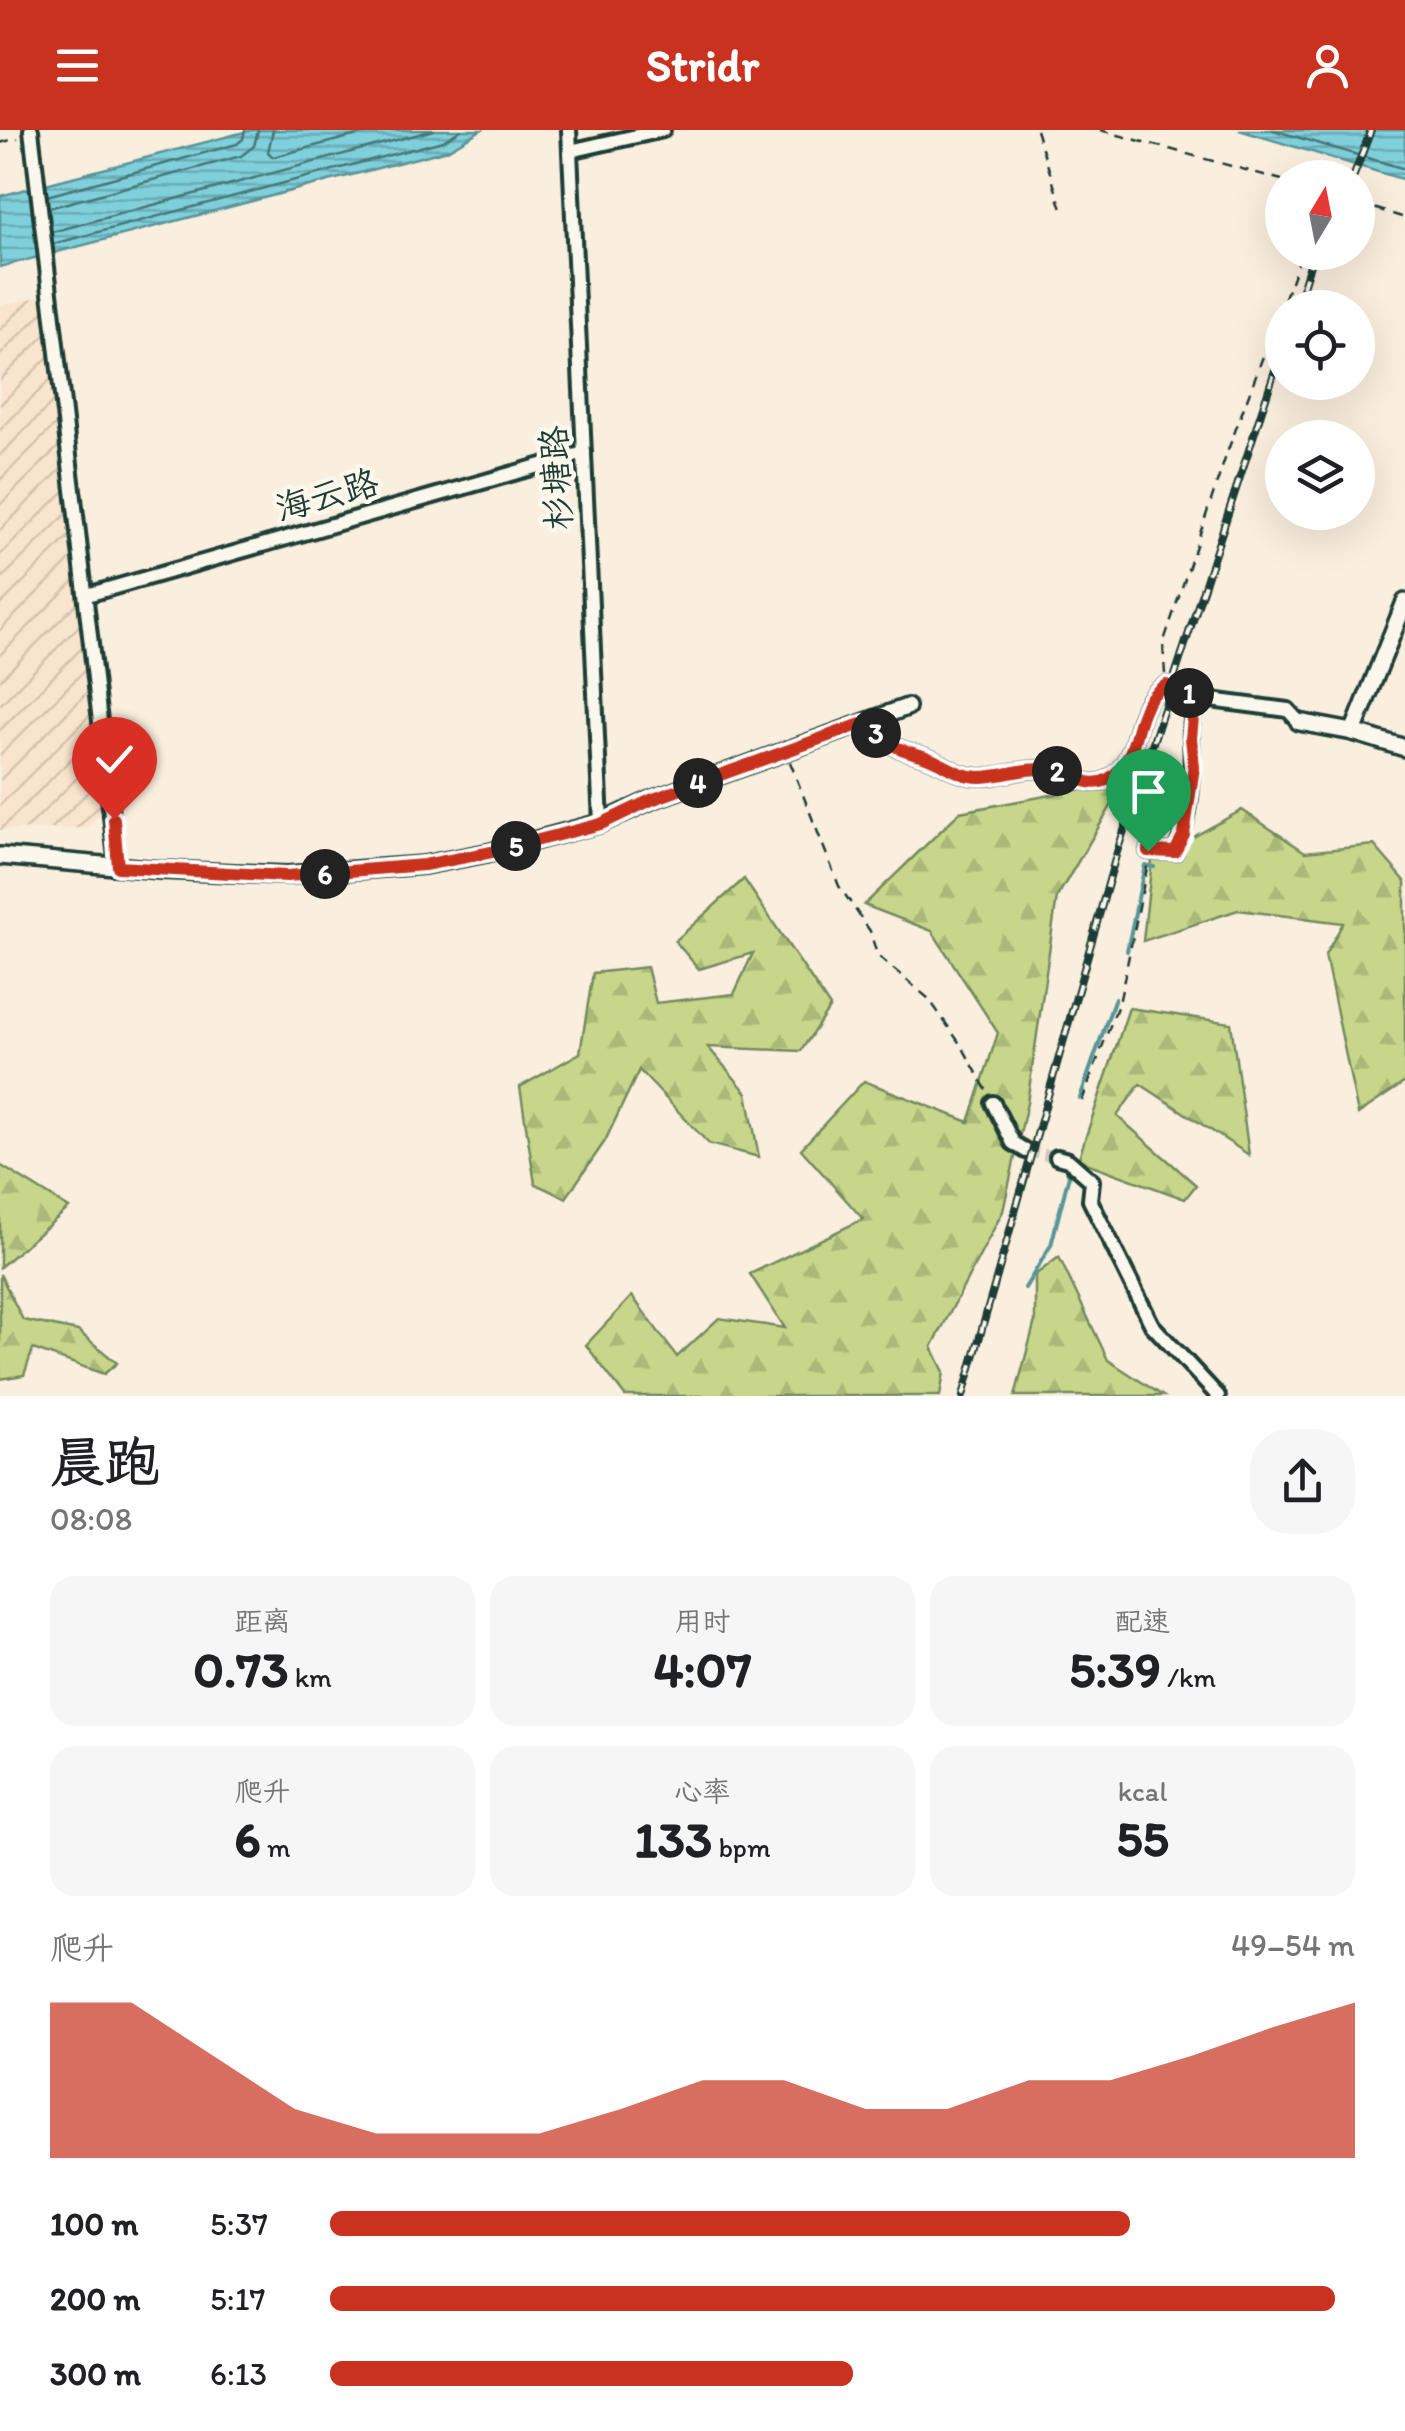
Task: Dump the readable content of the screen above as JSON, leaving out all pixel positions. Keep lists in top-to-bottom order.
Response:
{
  "streets": {
    "street": ["杉塘路", "海云路"]
  },
  "crossings": [
    ["杉塘路", "海云路"]
  ],
  "north": "top",
  "page": {
    "header": "Stridr",
    "pins": [
      "1",
      "3",
      "2",
      "4",
      "5",
      "6"
    ],
    "heading": ["晨跑", "08:08"],
    "stats": [
      ["距离", "0.73 km"],
      ["用时", "4:07"],
      ["配速", "5:39 /km"],
      ["爬升", "6 m"],
      ["心率", "133 bpm"],
      ["kcal", "55"]
    ],
    "chart": ["爬升", "49–54 m"],
    "list": [
      {
        "name": "100 m",
        "note": "5:37"
      },
      {
        "name": "200 m",
        "note": "5:17"
      },
      {
        "name": "300 m",
        "note": "6:13"
      }
    ]
  }
}
